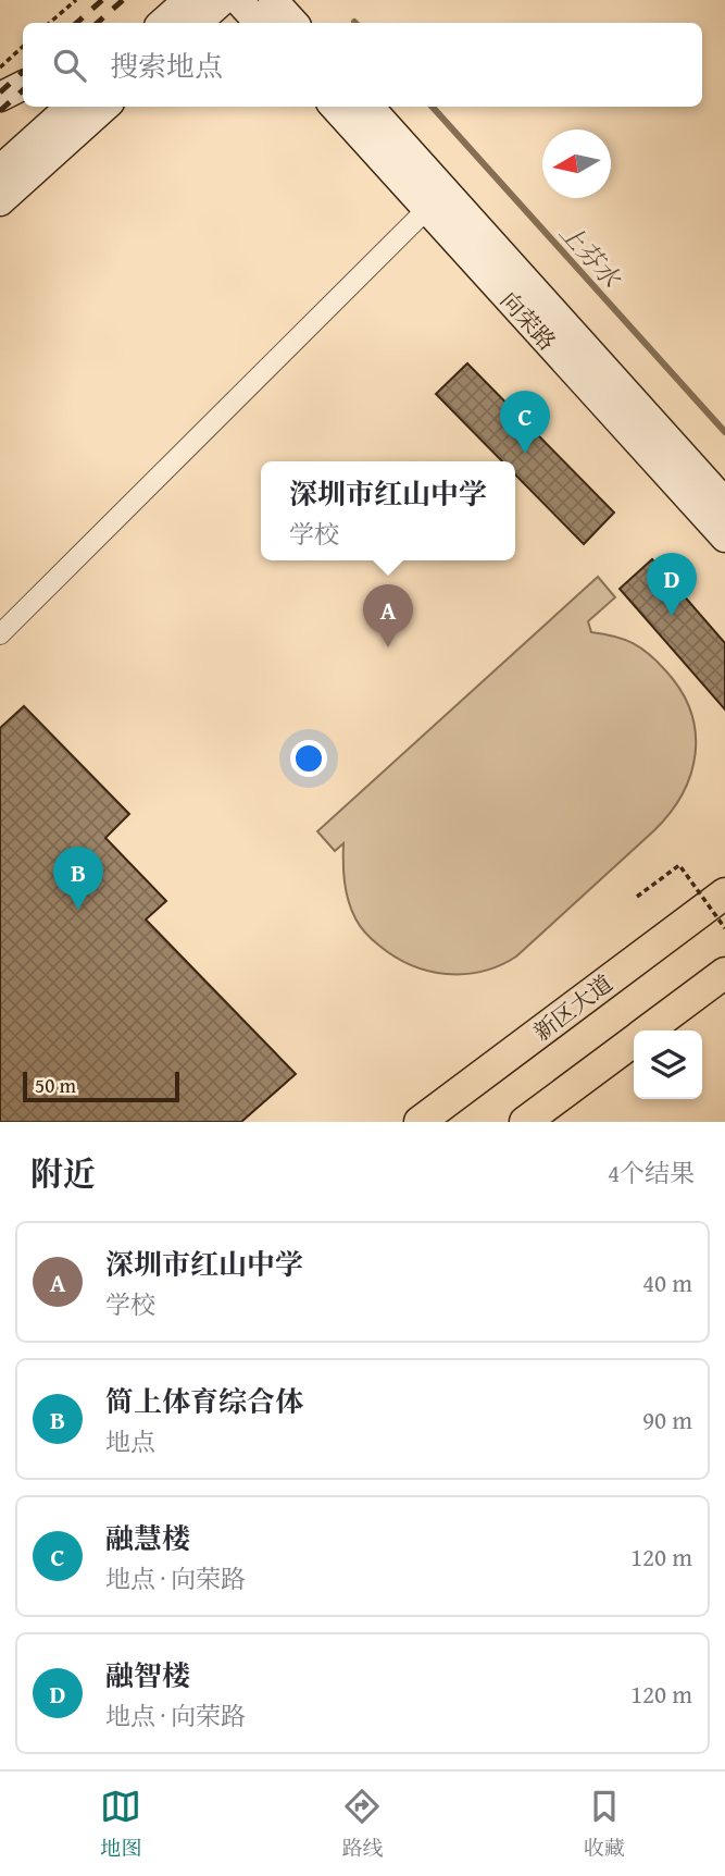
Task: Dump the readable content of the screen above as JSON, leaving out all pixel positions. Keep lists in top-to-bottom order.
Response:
{
  "streets": {
    "main road": ["向荣路", "新区大道"]
  },
  "water": ["上芬水"],
  "scale_bar": "50 m",
  "north": "left",
  "page": {
    "search": "搜索地点",
    "pins": [
      "C",
      "D",
      "A",
      "B"
    ],
    "popup": ["深圳市红山中学", "学校"],
    "scale": "50 m",
    "heading": ["附近", "4个结果"],
    "list": [
      {
        "mark": "A",
        "name": "深圳市红山中学",
        "note": "学校",
        "value": "40 m"
      },
      {
        "mark": "B",
        "name": "简上体育综合体",
        "note": "地点",
        "value": "90 m"
      },
      {
        "mark": "C",
        "name": "融慧楼",
        "note": "地点 · 向荣路",
        "value": "120 m"
      },
      {
        "mark": "D",
        "name": "融智楼",
        "note": "地点 · 向荣路",
        "value": "120 m"
      }
    ],
    "nav": ["地图", "路线", "收藏"]
  }
}
